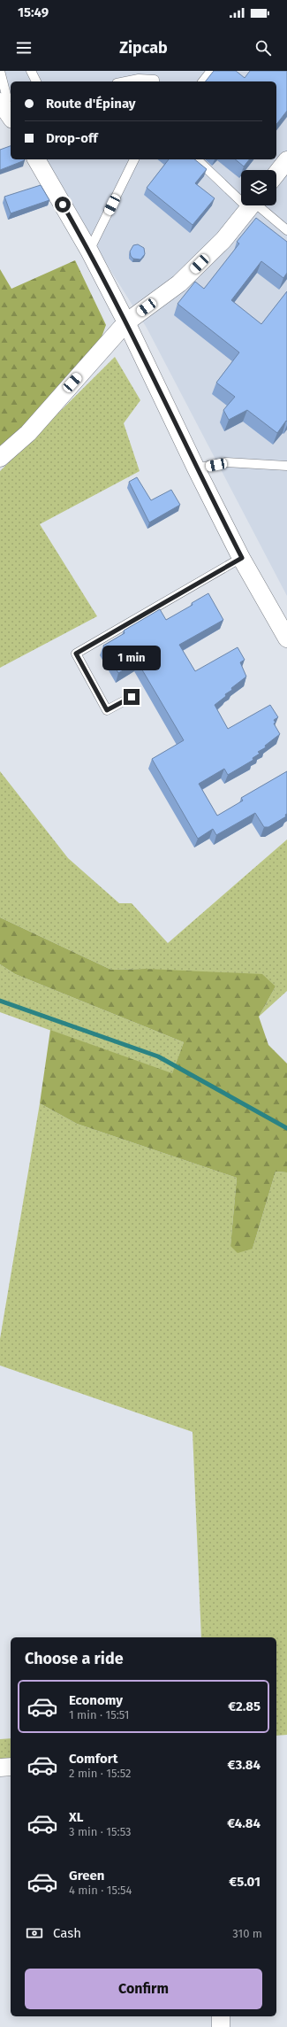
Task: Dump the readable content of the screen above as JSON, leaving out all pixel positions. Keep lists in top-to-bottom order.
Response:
{
  "page": {
    "status": "15:49",
    "header": "Zipcab",
    "banner": ["Route d'Épinay", "Drop-off"],
    "bubble": "1 min",
    "heading": "Choose a ride",
    "list": [
      {
        "name": "Economy",
        "note": "1 min · 15:51",
        "value": "€2.85"
      },
      {
        "name": "Comfort",
        "note": "2 min · 15:52",
        "value": "€3.84"
      },
      {
        "name": "XL",
        "note": "3 min · 15:53",
        "value": "€4.84"
      },
      {
        "name": "Green",
        "note": "4 min · 15:54",
        "value": "€5.01"
      }
    ],
    "pay": ["Cash", "310 m"],
    "buttons": "Confirm"
  }
}
